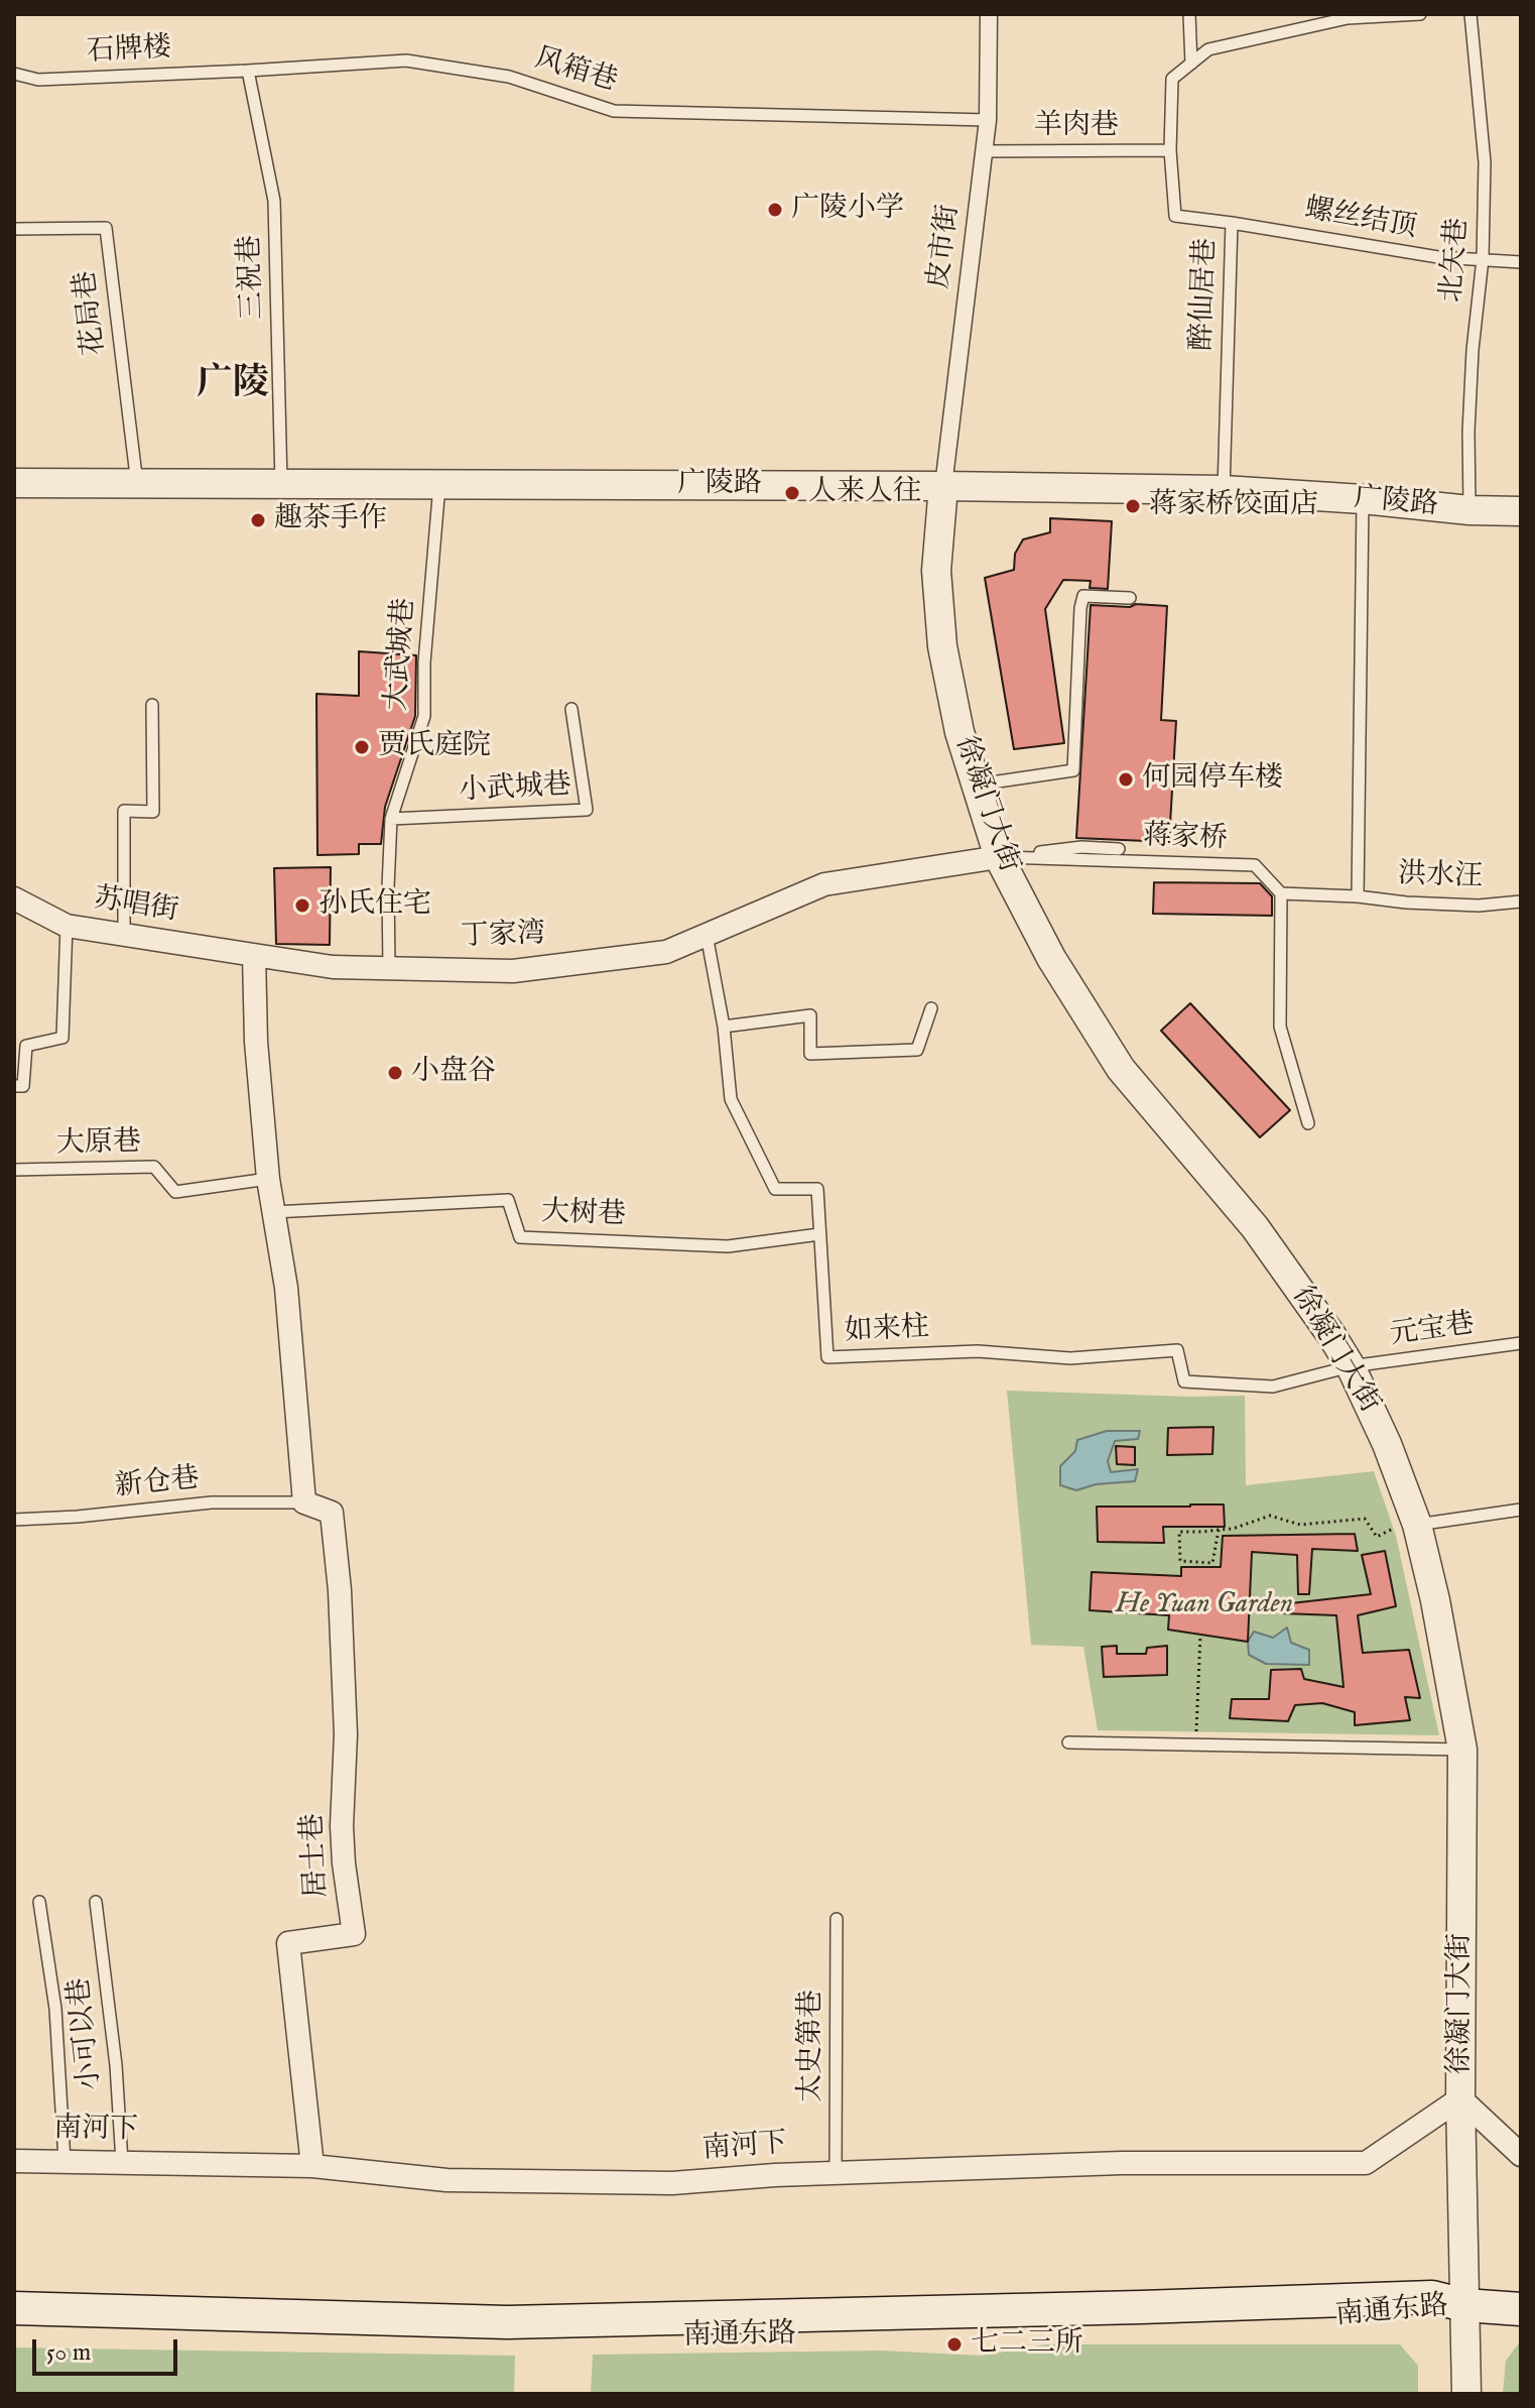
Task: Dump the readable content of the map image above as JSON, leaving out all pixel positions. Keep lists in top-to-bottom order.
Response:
{
  "streets": {
    "main road": ["南通东路"],
    "street": [
      "皮市街",
      "广陵路",
      "徐凝门大街",
      "苏唱街",
      "丁家湾",
      "居士巷",
      "南河下"
    ],
    "lane": [
      "石牌楼",
      "风箱巷",
      "羊肉巷",
      "螺丝结顶",
      "北矢巷",
      "三祝巷",
      "醉仙居巷",
      "花局巷",
      "大武城巷",
      "小武城巷",
      "蒋家桥",
      "洪水汪",
      "大原巷",
      "大树巷",
      "如来柱",
      "元宝巷",
      "新仓巷",
      "小可以巷",
      "太史第巷"
    ]
  },
  "crossings": [
    ["石牌楼", "风箱巷"],
    ["石牌楼", "三祝巷"],
    ["风箱巷", "皮市街"],
    ["风箱巷", "三祝巷"],
    ["羊肉巷", "皮市街"],
    ["羊肉巷", "醉仙居巷"],
    ["螺丝结顶", "北矢巷"],
    ["螺丝结顶", "醉仙居巷"],
    ["皮市街", "广陵路"],
    ["皮市街", "徐凝门大街"],
    ["北矢巷", "广陵路"],
    ["三祝巷", "广陵路"],
    ["醉仙居巷", "广陵路"],
    ["花局巷", "广陵路"],
    ["广陵路", "大武城巷"],
    ["广陵路", "徐凝门大街"],
    ["大武城巷", "小武城巷"],
    ["大武城巷", "丁家湾"],
    ["徐凝门大街", "蒋家桥"],
    ["徐凝门大街", "丁家湾"],
    ["徐凝门大街", "如来柱"],
    ["徐凝门大街", "元宝巷"],
    ["徐凝门大街", "南河下"],
    ["徐凝门大街", "南通东路"],
    ["蒋家桥", "丁家湾"],
    ["苏唱街", "丁家湾"],
    ["丁家湾", "如来柱"],
    ["大树巷", "如来柱"],
    ["如来柱", "元宝巷"],
    ["新仓巷", "居士巷"],
    ["居士巷", "南河下"],
    ["小可以巷", "南河下"],
    ["太史第巷", "南河下"]
  ],
  "districts": ["广陵"],
  "parks": ["He Yuan Garden"],
  "places": [
    "广陵小学",
    "人来人往",
    "蒋家桥饺面店",
    "趣茶手作",
    "贾氏庭院",
    "何园停车楼",
    "孙氏住宅",
    "小盘谷",
    "七二三所"
  ],
  "scale_bar": "50 m"
}
